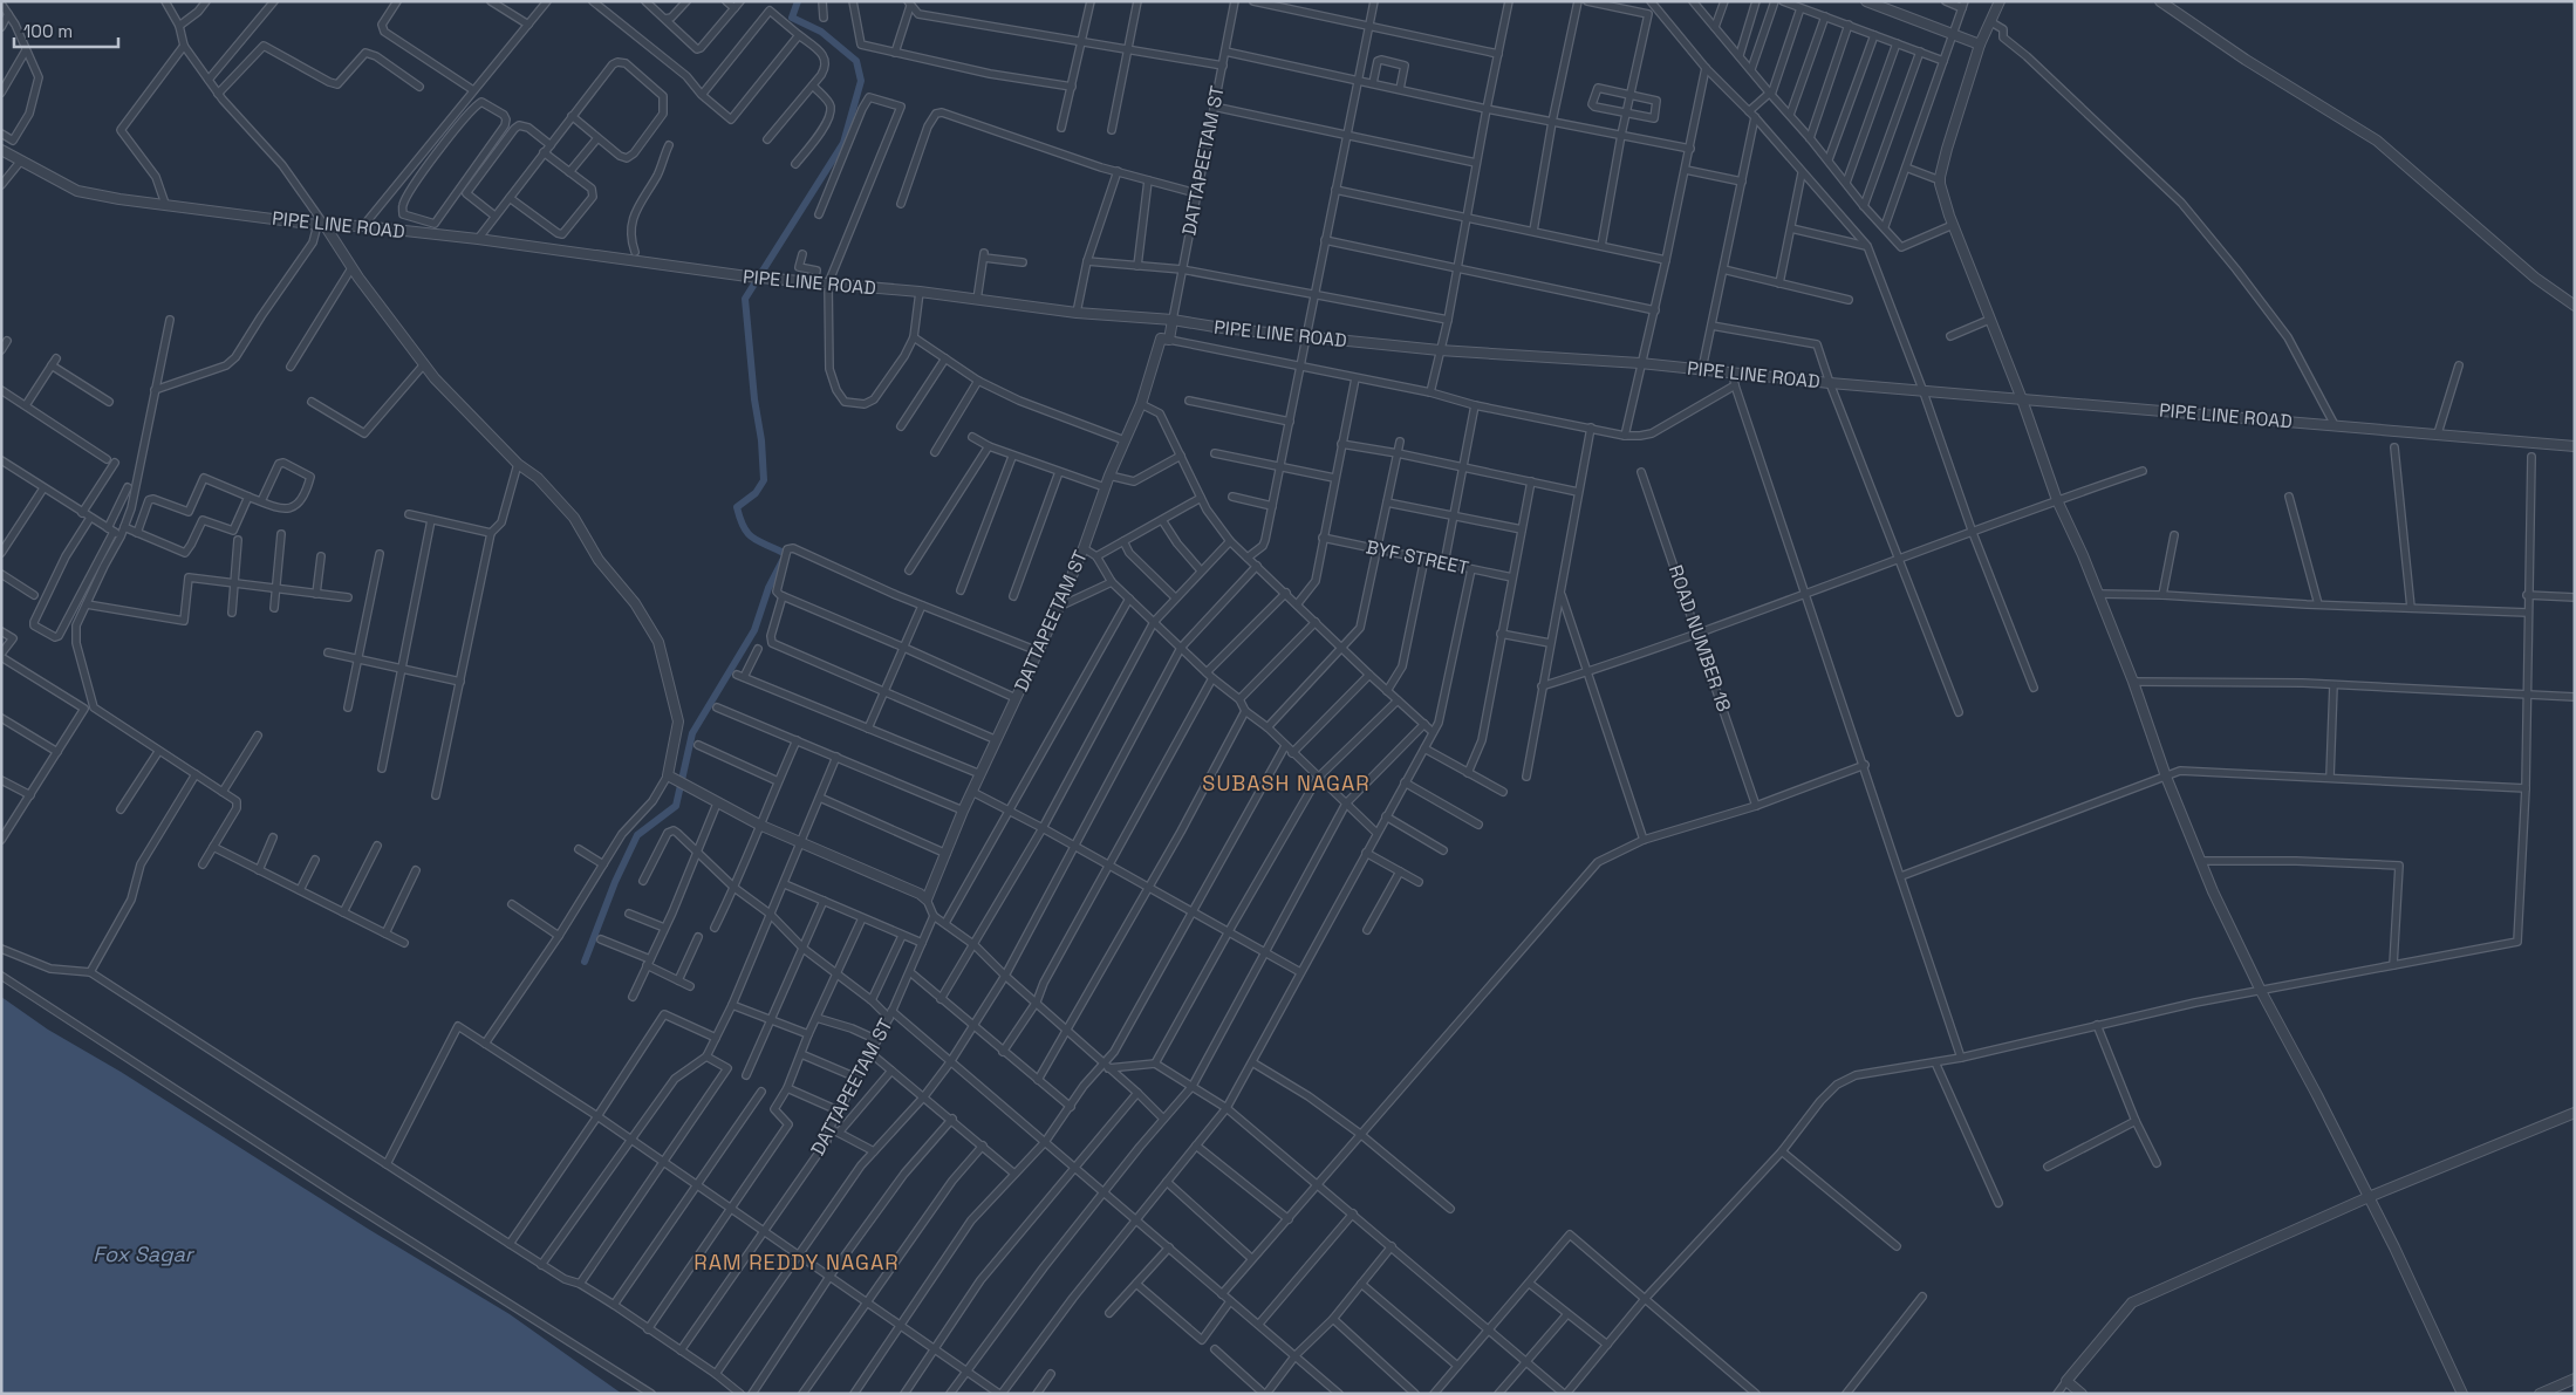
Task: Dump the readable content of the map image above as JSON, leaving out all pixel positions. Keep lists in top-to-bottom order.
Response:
{
  "streets": {
    "street": [
      "DATTAPEETAM ST",
      "PIPE LINE ROAD",
      "BYF STREET",
      "ROAD NUMBER 18"
    ]
  },
  "crossings": [
    ["DATTAPEETAM ST", "PIPE LINE ROAD"]
  ],
  "districts": ["SUBASH NAGAR", "RAM REDDY NAGAR"],
  "water": ["Fox Sagar"],
  "scale_bar": "100 m"
}
